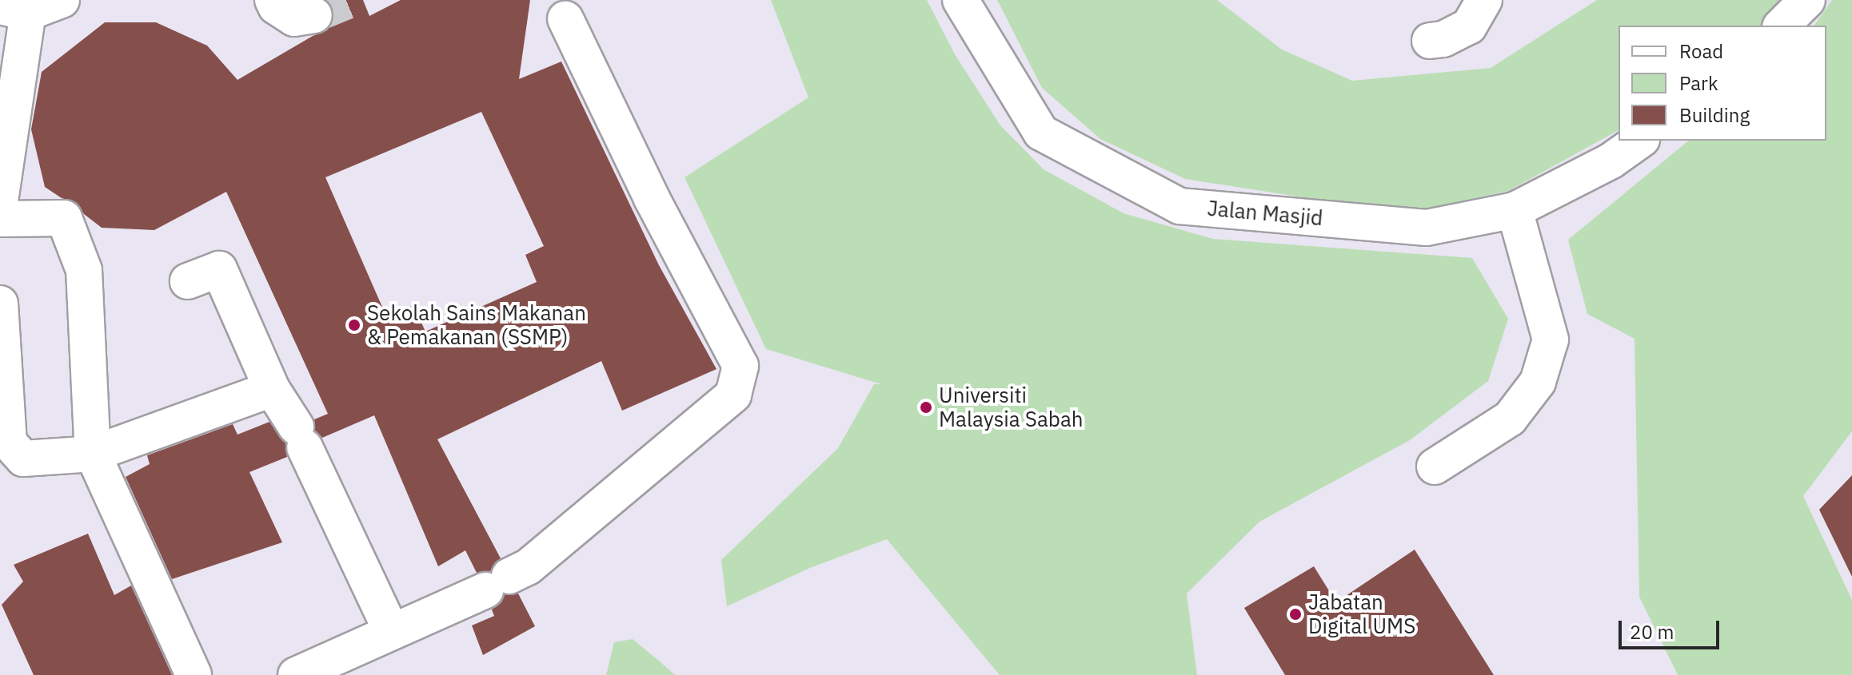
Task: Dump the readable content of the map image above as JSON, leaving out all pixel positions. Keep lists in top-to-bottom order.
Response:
{
  "streets": {
    "street": ["Jalan Masjid"]
  },
  "places": ["Sekolah Sains Makanan & Pemakanan (SSMP)", "Universiti Malaysia Sabah", "Jabatan Digital UMS"],
  "legend": ["Road", "Park", "Building"],
  "scale_bar": "20 m"
}
